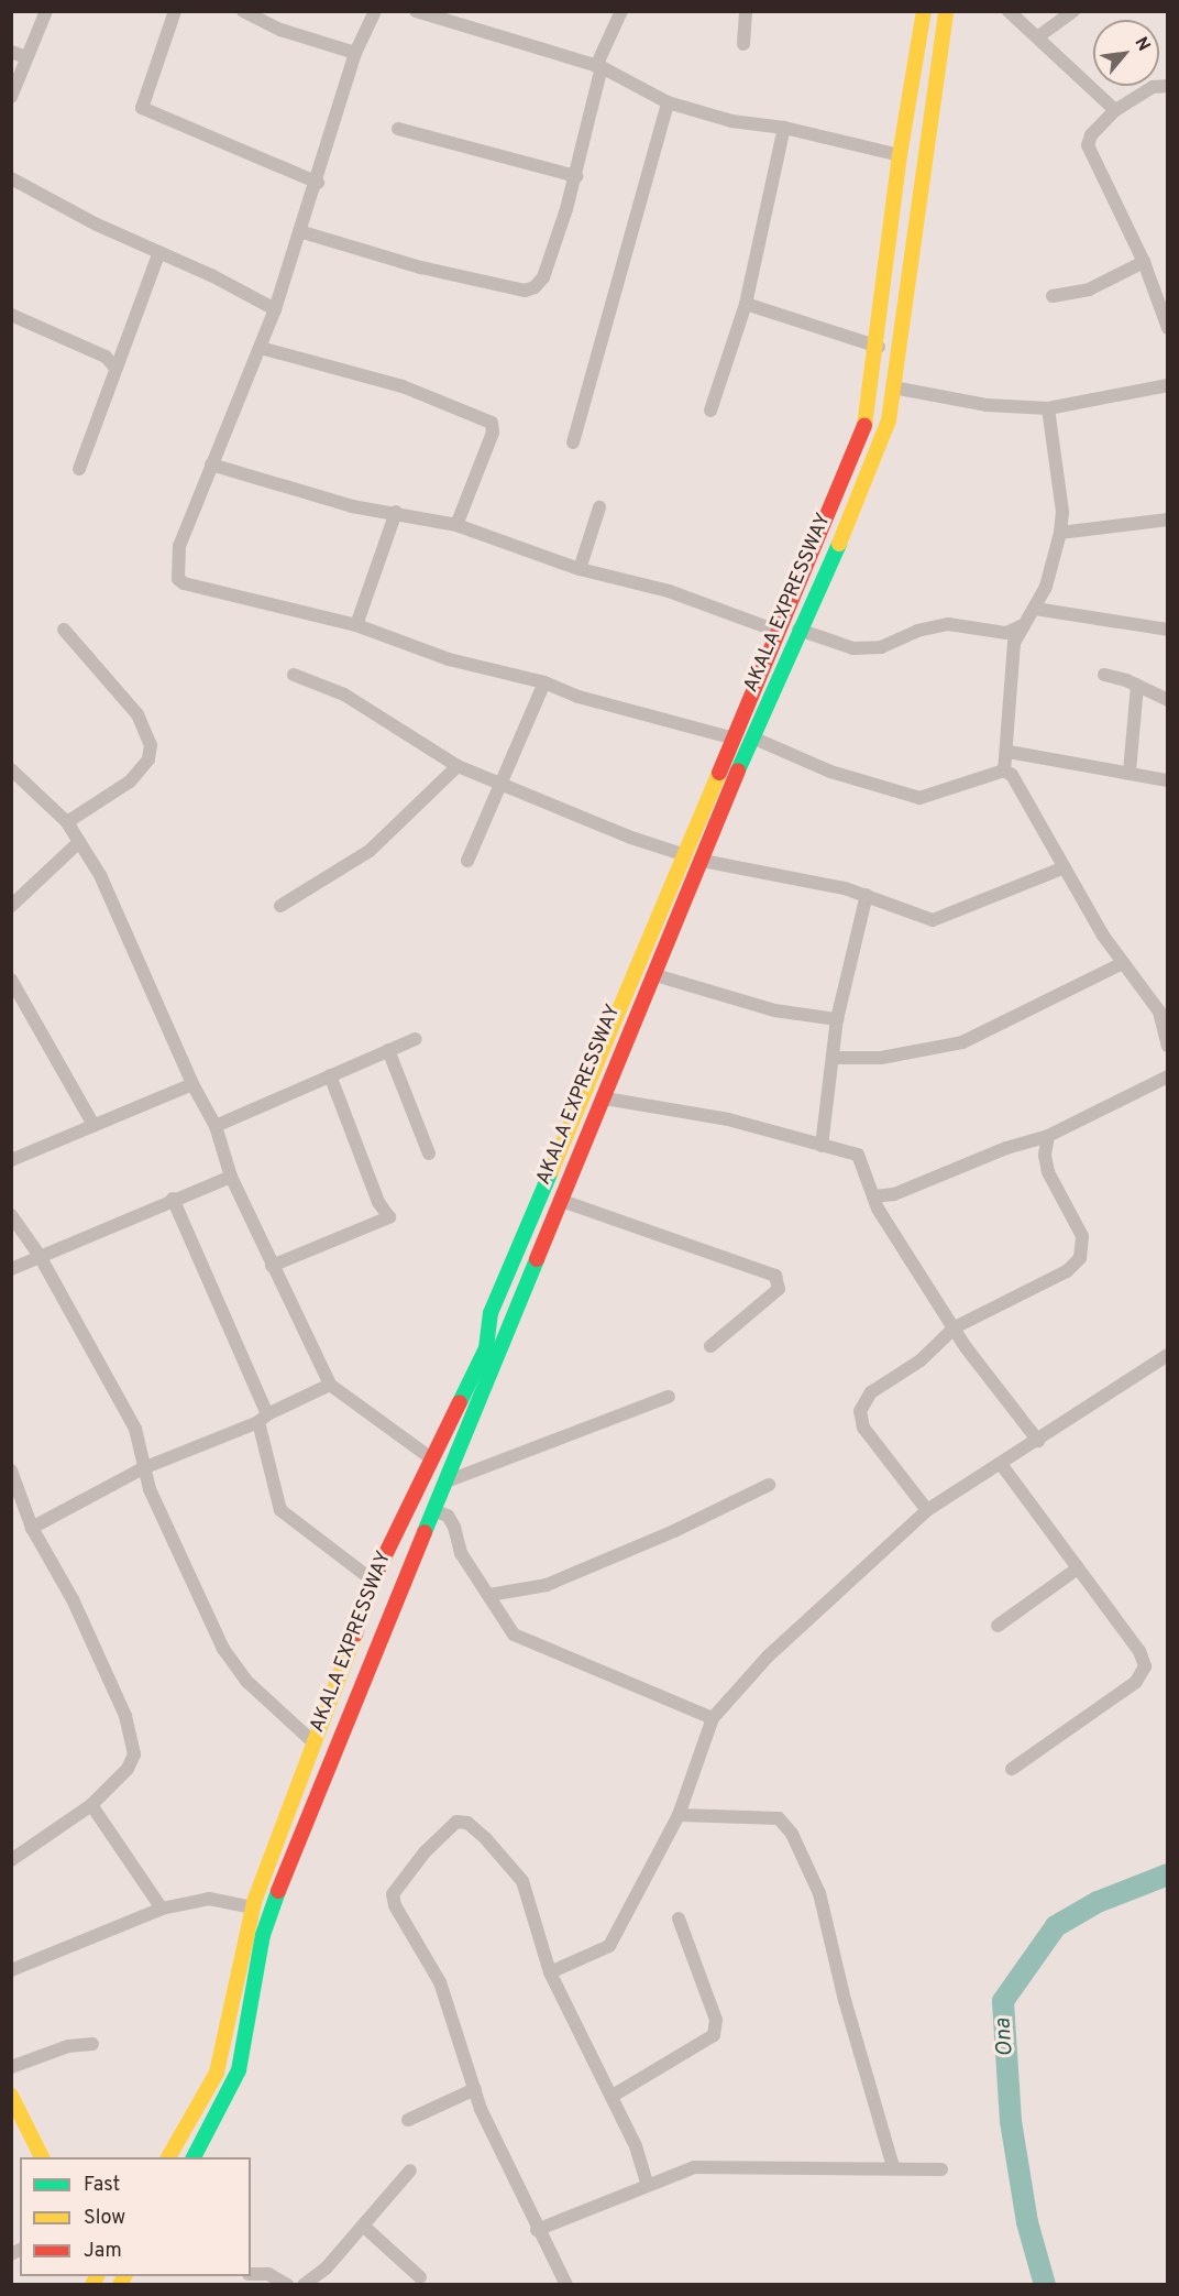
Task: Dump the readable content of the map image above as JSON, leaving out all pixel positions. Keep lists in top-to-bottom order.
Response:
{
  "streets": {
    "main road": ["AKALA EXPRESSWAY"]
  },
  "water": ["Ona"],
  "legend": ["Fast", "Slow", "Jam"],
  "north": "top right"
}
